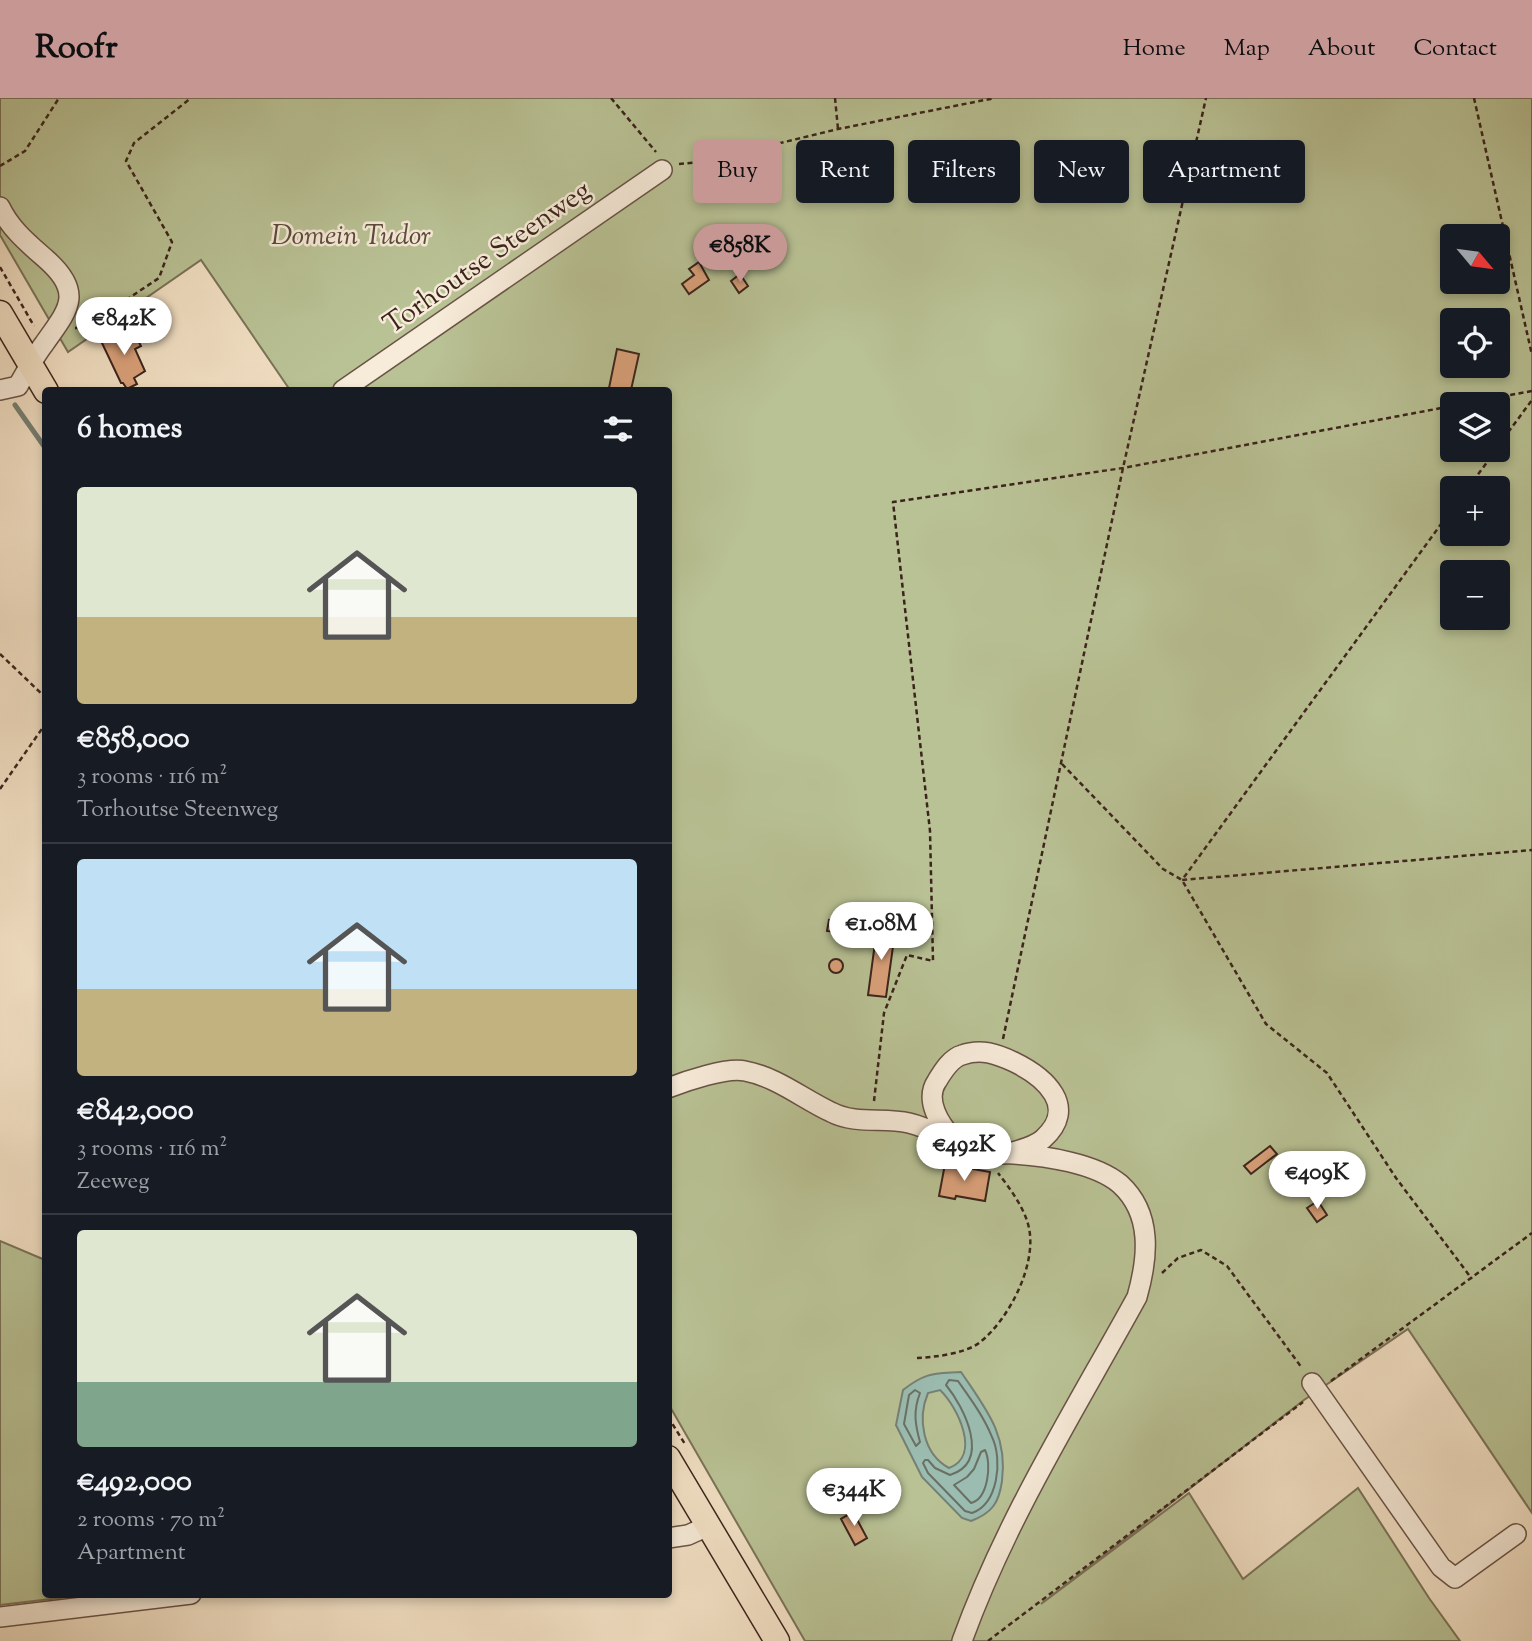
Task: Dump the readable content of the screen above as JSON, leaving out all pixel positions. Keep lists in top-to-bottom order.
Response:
{
  "streets": {
    "street": ["Torhoutse Steenweg"]
  },
  "parks": ["Domein Tudor"],
  "north": "bottom right",
  "page": {
    "header": "Roofr",
    "nav": [
      "Home",
      "Map",
      "About",
      "Contact"
    ],
    "chip": [
      "Buy",
      "Rent",
      "Filters",
      "New",
      "Apartment"
    ],
    "map_buttons": ["+", "−"],
    "price": [
      "€858K",
      "€842K",
      "€1.08M",
      "€492K",
      "€409K",
      "€344K"
    ],
    "heading": "6 homes",
    "list": [
      {
        "name": "€858,000",
        "note": "3 rooms · 116 m² · Torhoutse Steenweg"
      },
      {
        "name": "€842,000",
        "note": "3 rooms · 116 m² · Zeeweg"
      },
      {
        "name": "€492,000",
        "note": "2 rooms · 70 m² · Apartment"
      }
    ]
  }
}
